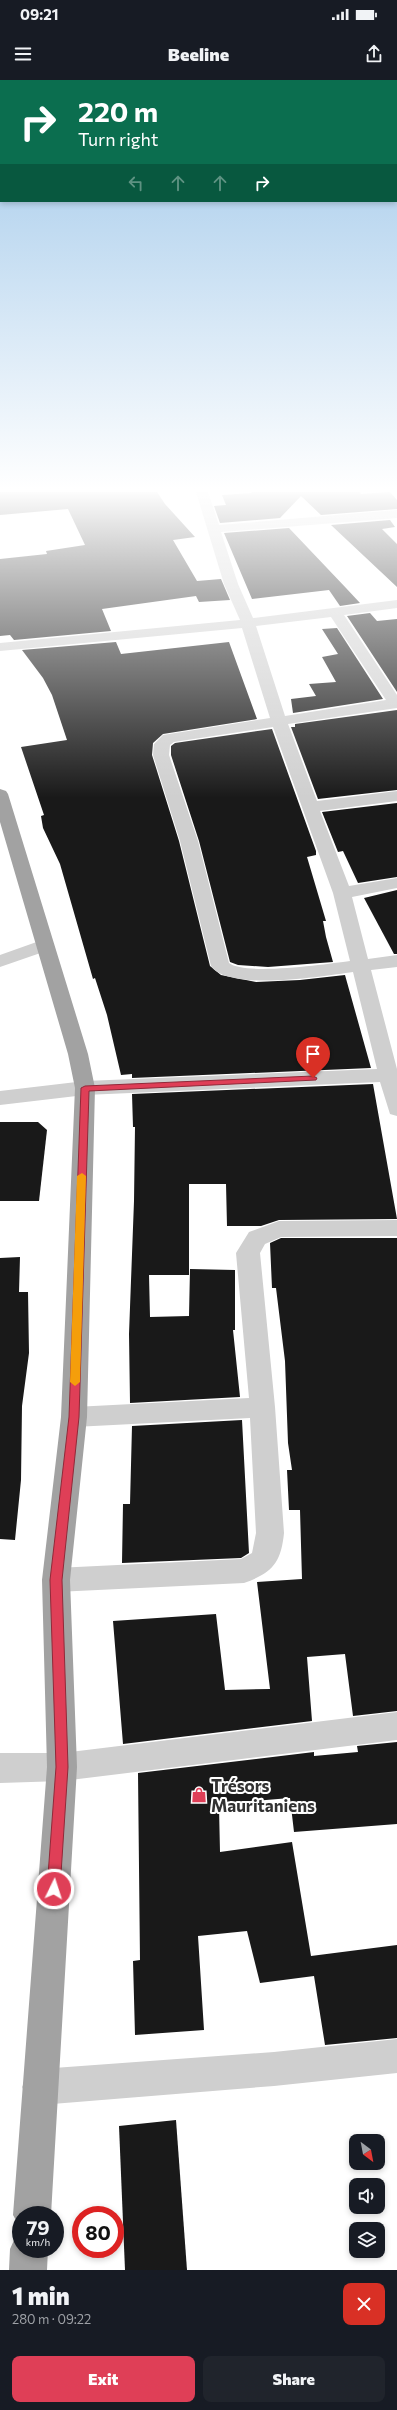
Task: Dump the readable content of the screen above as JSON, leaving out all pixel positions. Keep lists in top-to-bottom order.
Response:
{
  "places": {
    "shop": ["Trésors Mauritaniens"]
  },
  "north": "bottom right",
  "page": {
    "status": "09:21",
    "header": "Beeline",
    "turn": ["220 m", "Turn right"],
    "speed": "79 km/h",
    "limit": "80",
    "heading": ["1 min", "280 m · 09:22"],
    "buttons": ["Exit", "Share"]
  }
}
